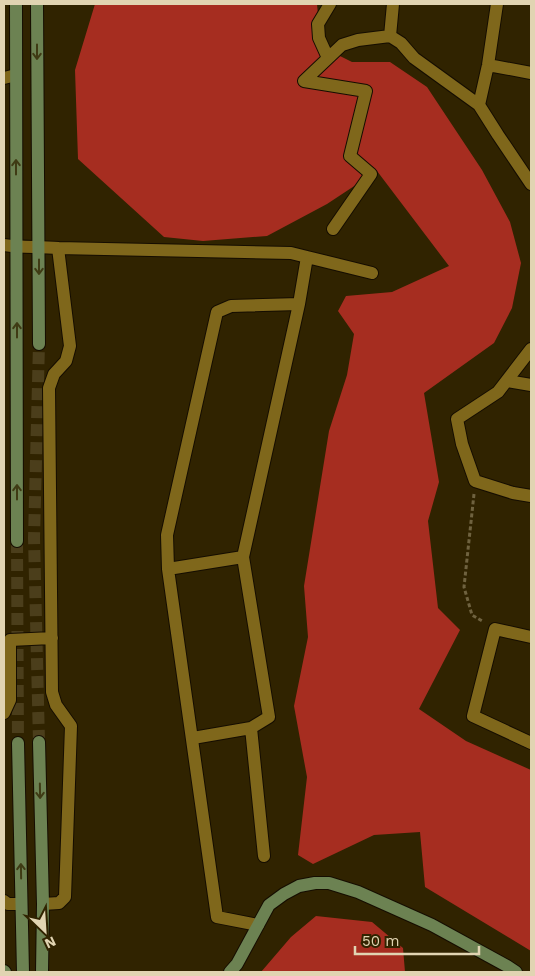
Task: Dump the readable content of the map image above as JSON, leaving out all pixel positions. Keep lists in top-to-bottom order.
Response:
{
  "scale_bar": "50 m",
  "north": "bottom right"
}
